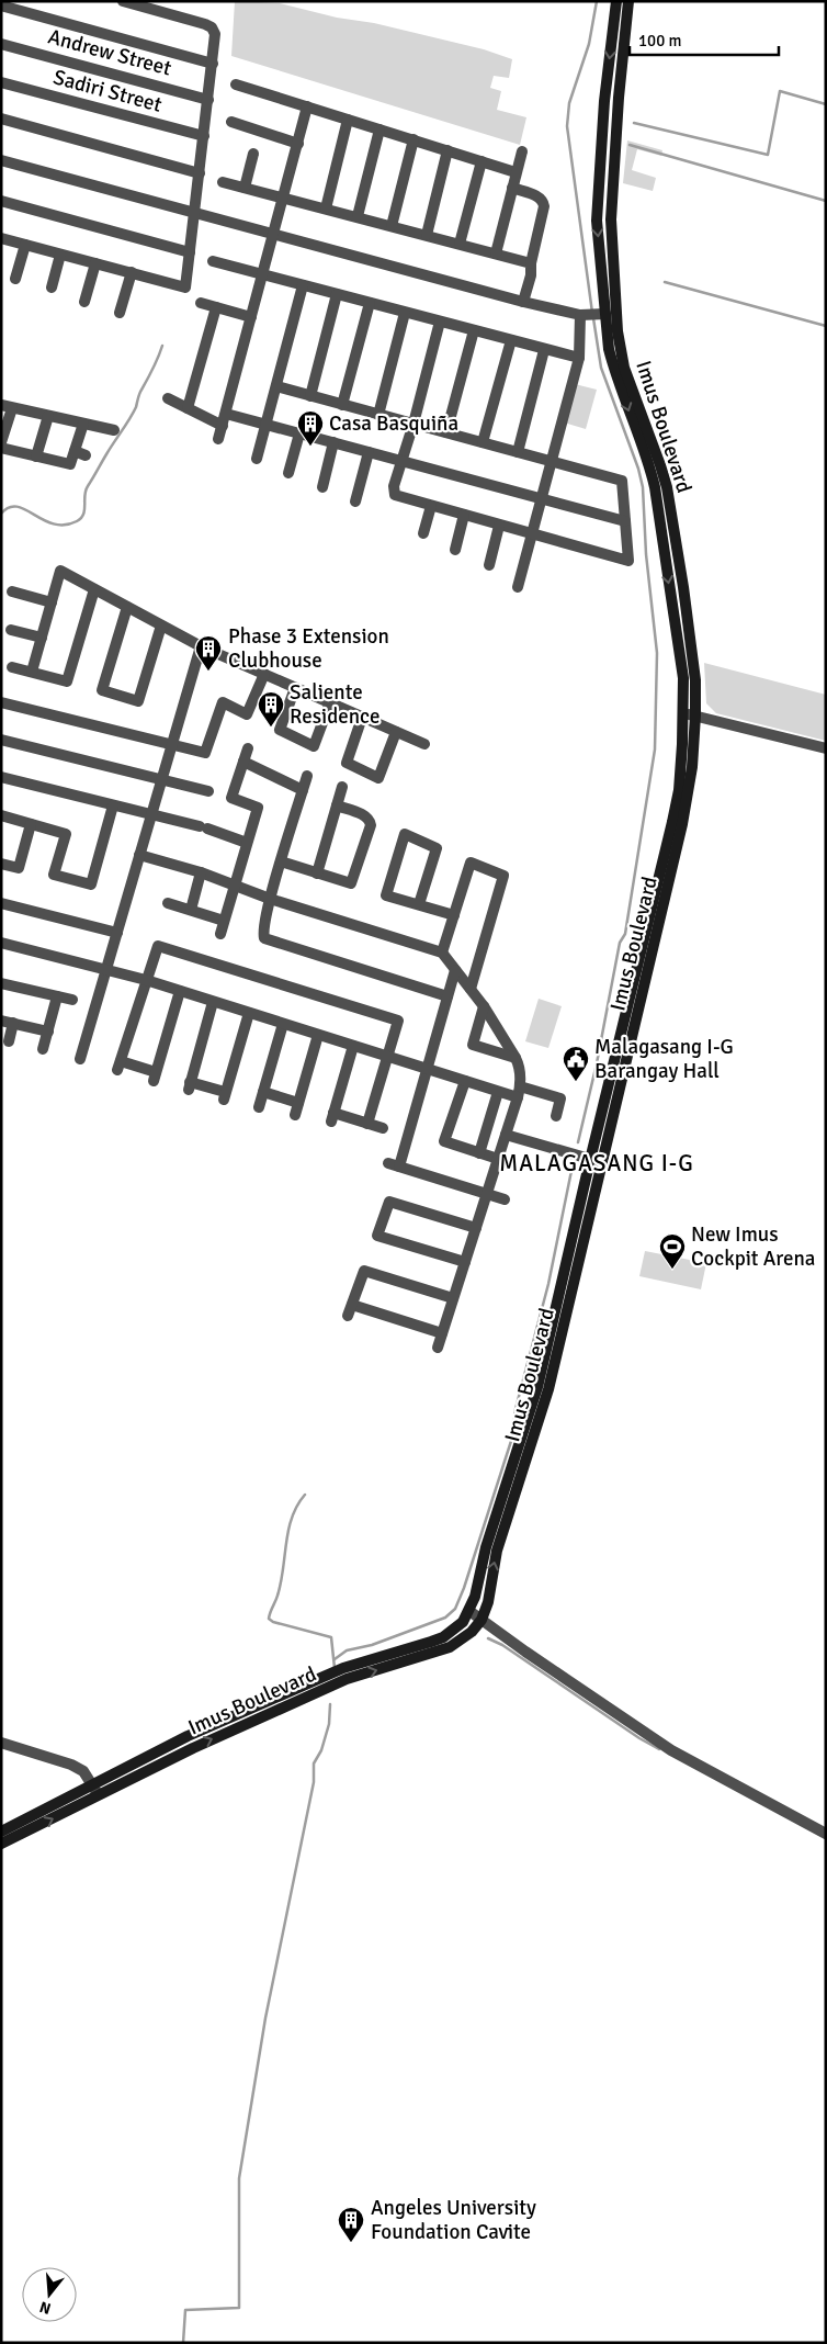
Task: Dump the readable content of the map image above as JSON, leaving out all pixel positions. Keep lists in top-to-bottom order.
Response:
{
  "streets": {
    "main road": ["Imus Boulevard"],
    "street": ["Andrew Street", "Sadiri Street"]
  },
  "districts": ["MALAGASANG I-G"],
  "places": {
    "building": [
      "Casa Basquiña",
      "Phase 3 Extension Clubhouse",
      "Saliente Residence",
      "Angeles University Foundation Cavite"
    ],
    "public building": ["Malagasang I-G Barangay Hall"],
    "sports": ["New Imus Cockpit Arena"]
  },
  "scale_bar": "100 m",
  "north": "bottom"
}
